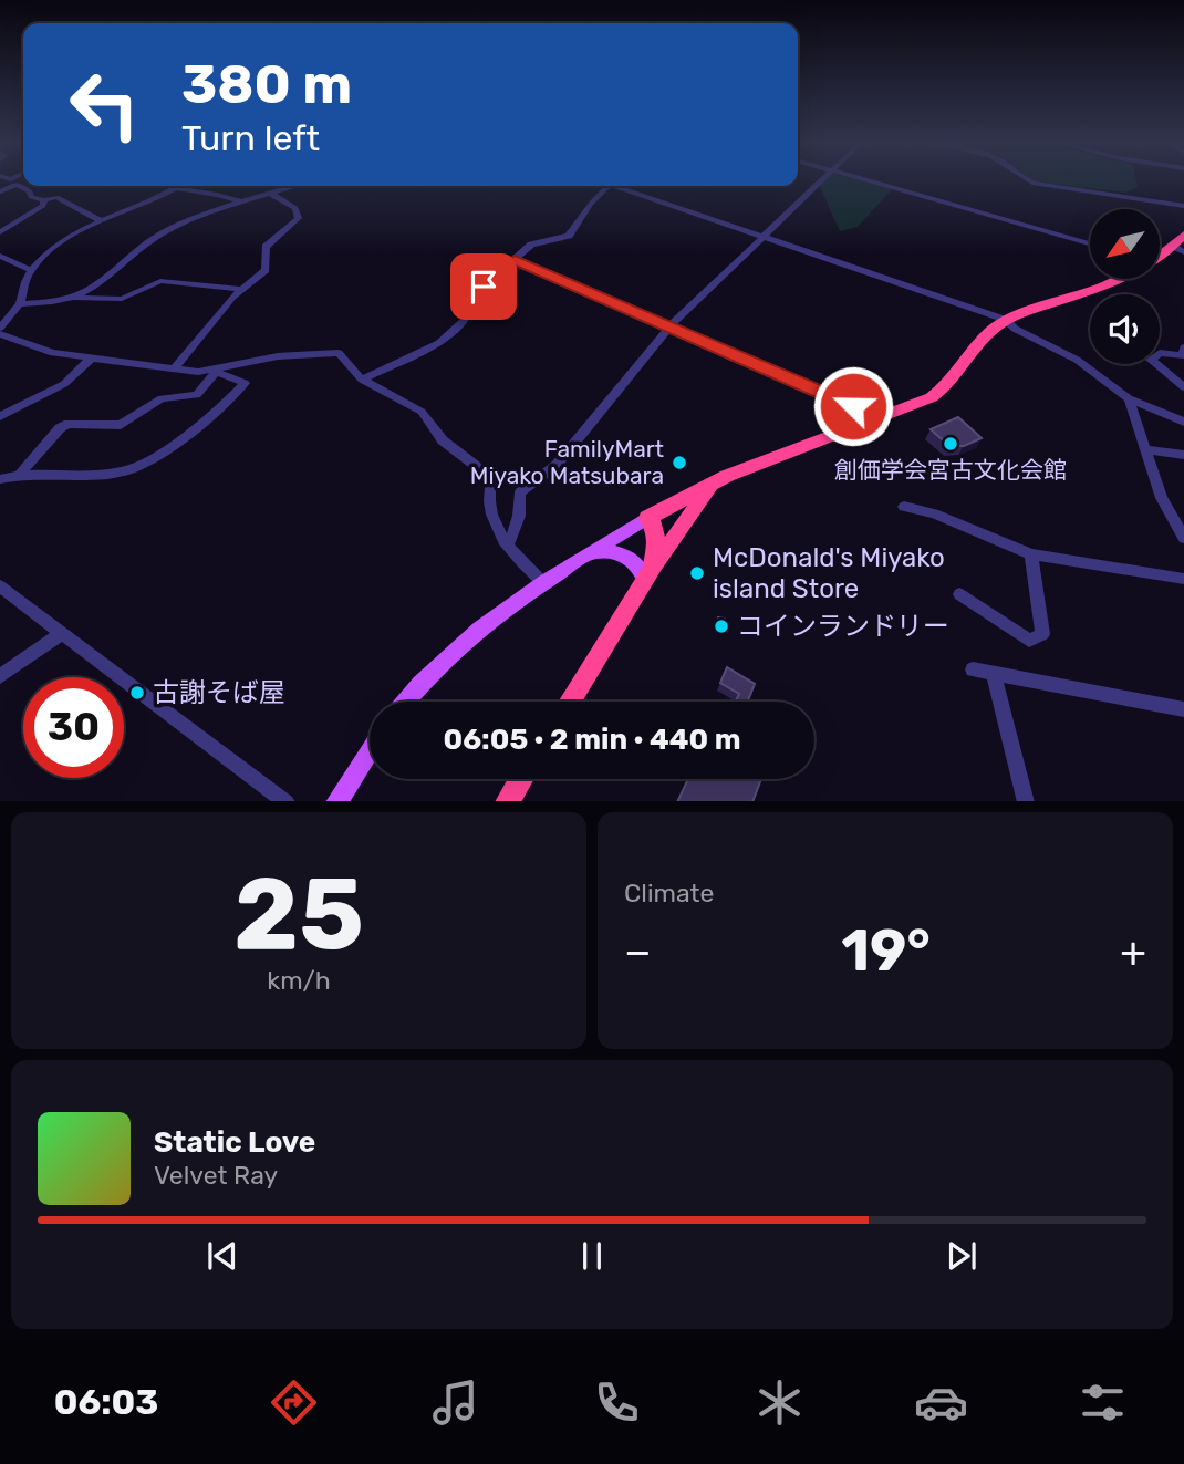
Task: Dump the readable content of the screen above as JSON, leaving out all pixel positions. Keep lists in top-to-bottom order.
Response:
{
  "places": [
    "創価学会宮古文化会館",
    "FamilyMart Miyako Matsubara",
    "McDonald's Miyako island Store",
    "コインランドリー",
    "古謝そば屋"
  ],
  "north": "bottom left",
  "page": {
    "turn": ["380 m", "Turn left"],
    "limit": "30",
    "trip": "06:05 · 2 min · 440 m",
    "tile": [
      ["25", "km/h"],
      "Climate"
    ],
    "heat": ["−", "19°", "+"],
    "song": ["Static Love", "Velvet Ray"],
    "tabs": "06:03"
  }
}
